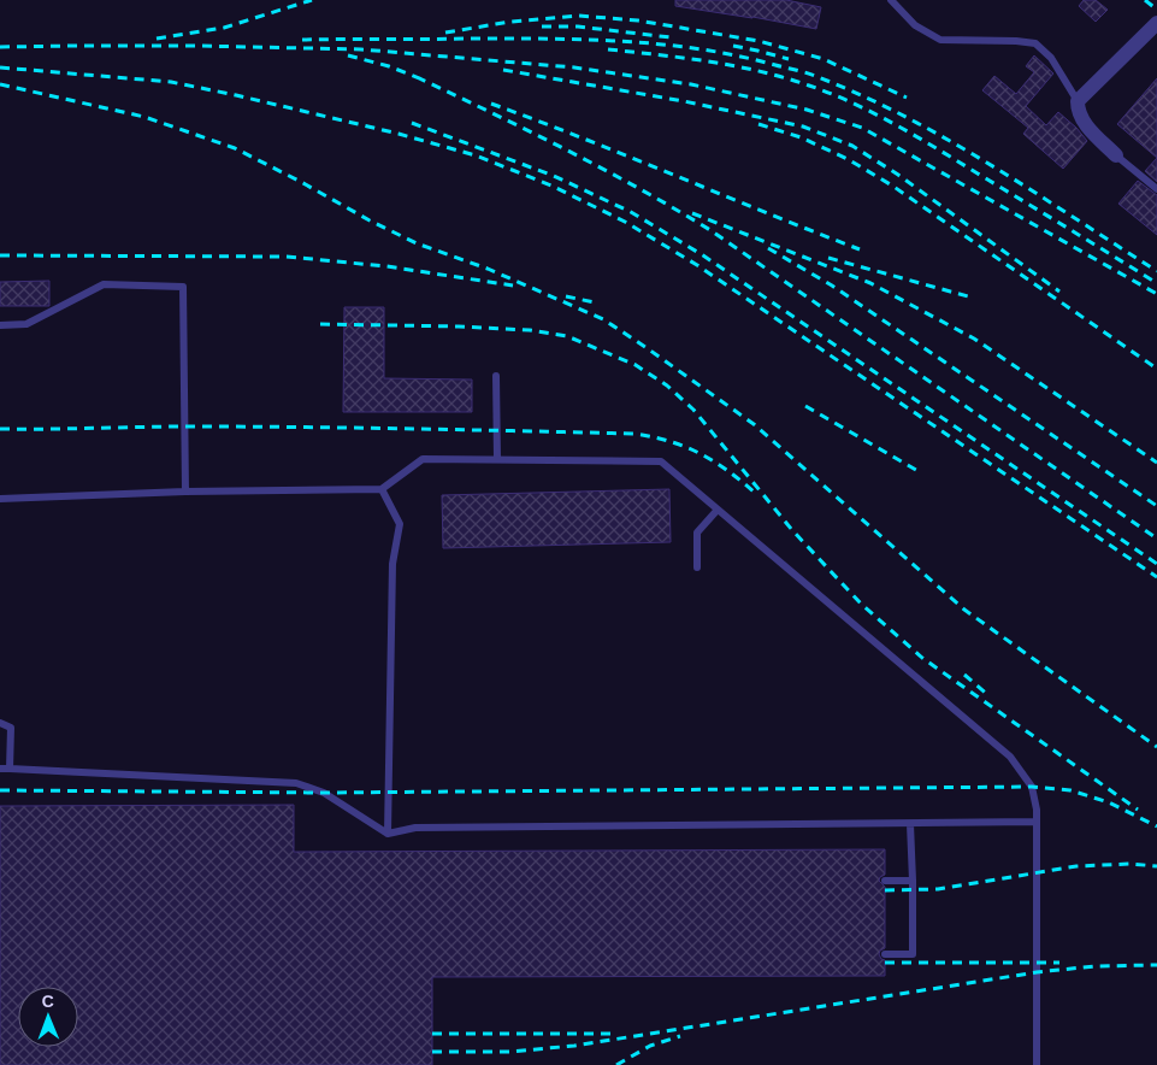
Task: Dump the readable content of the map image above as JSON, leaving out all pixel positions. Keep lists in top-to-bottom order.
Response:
{
  "north": "top"
}
